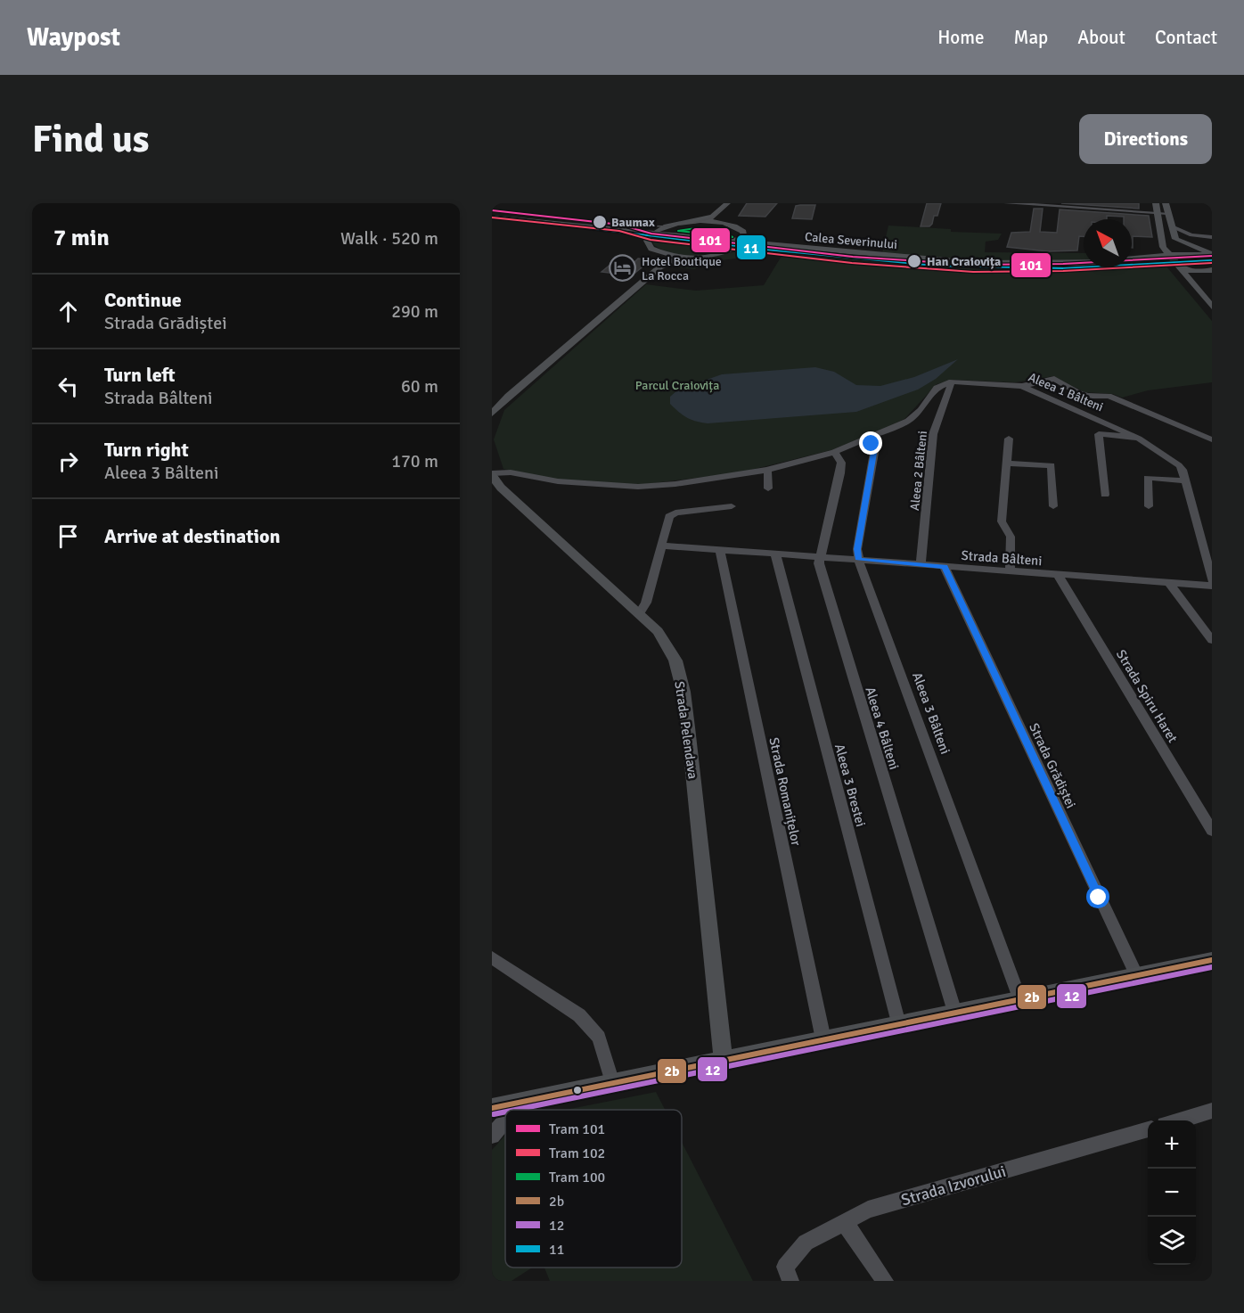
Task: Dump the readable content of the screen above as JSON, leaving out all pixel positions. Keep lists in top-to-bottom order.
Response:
{
  "streets": {
    "main road": ["Calea Severinului", "Strada Pelendava"],
    "street": [
      "Aleea 1 Bâlteni",
      "Aleea 2 Bâlteni",
      "Strada Bâlteni",
      "Strada Spiru Haret",
      "Aleea 3 Bâlteni",
      "Aleea 4 Bâlteni",
      "Strada Grădiștei",
      "Aleea 3 Brestei",
      "Strada Romanițelor",
      "Strada Izvorului"
    ]
  },
  "crossings": [
    ["Aleea 1 Bâlteni", "Aleea 2 Bâlteni"],
    ["Aleea 2 Bâlteni", "Strada Bâlteni"],
    ["Strada Bâlteni", "Strada Spiru Haret"],
    ["Strada Bâlteni", "Aleea 3 Bâlteni"],
    ["Strada Bâlteni", "Aleea 4 Bâlteni"],
    ["Strada Bâlteni", "Strada Grădiștei"],
    ["Strada Bâlteni", "Aleea 3 Brestei"],
    ["Strada Bâlteni", "Strada Romanițelor"]
  ],
  "parks": ["Parcul Craiovița"],
  "places": {
    "other": ["Baumax", "Han Craiovița"],
    "hotel": ["Hotel Boutique La Rocca"]
  },
  "lines": [
    "tram line 101",
    "transit line 11",
    "tram line 102",
    "tram line 100",
    "transit line 2b",
    "transit line 12"
  ],
  "legend": [
    "Tram 101",
    "Tram 102",
    "Tram 100",
    "2b",
    "12",
    "11"
  ],
  "north": "top left",
  "page": {
    "header": "Waypost",
    "nav": [
      "Home",
      "Map",
      "About",
      "Contact"
    ],
    "buttons": "Directions",
    "title": "Find us",
    "heading": ["7 min", "Walk · 520 m"],
    "list": [
      ["Continue", "Strada Grădiștei", "290 m"],
      ["Turn left", "Strada Bâlteni", "60 m"],
      ["Turn right", "Aleea 3 Bâlteni", "170 m"],
      "Arrive at destination"
    ],
    "map_buttons": ["+", "−"]
  }
}
